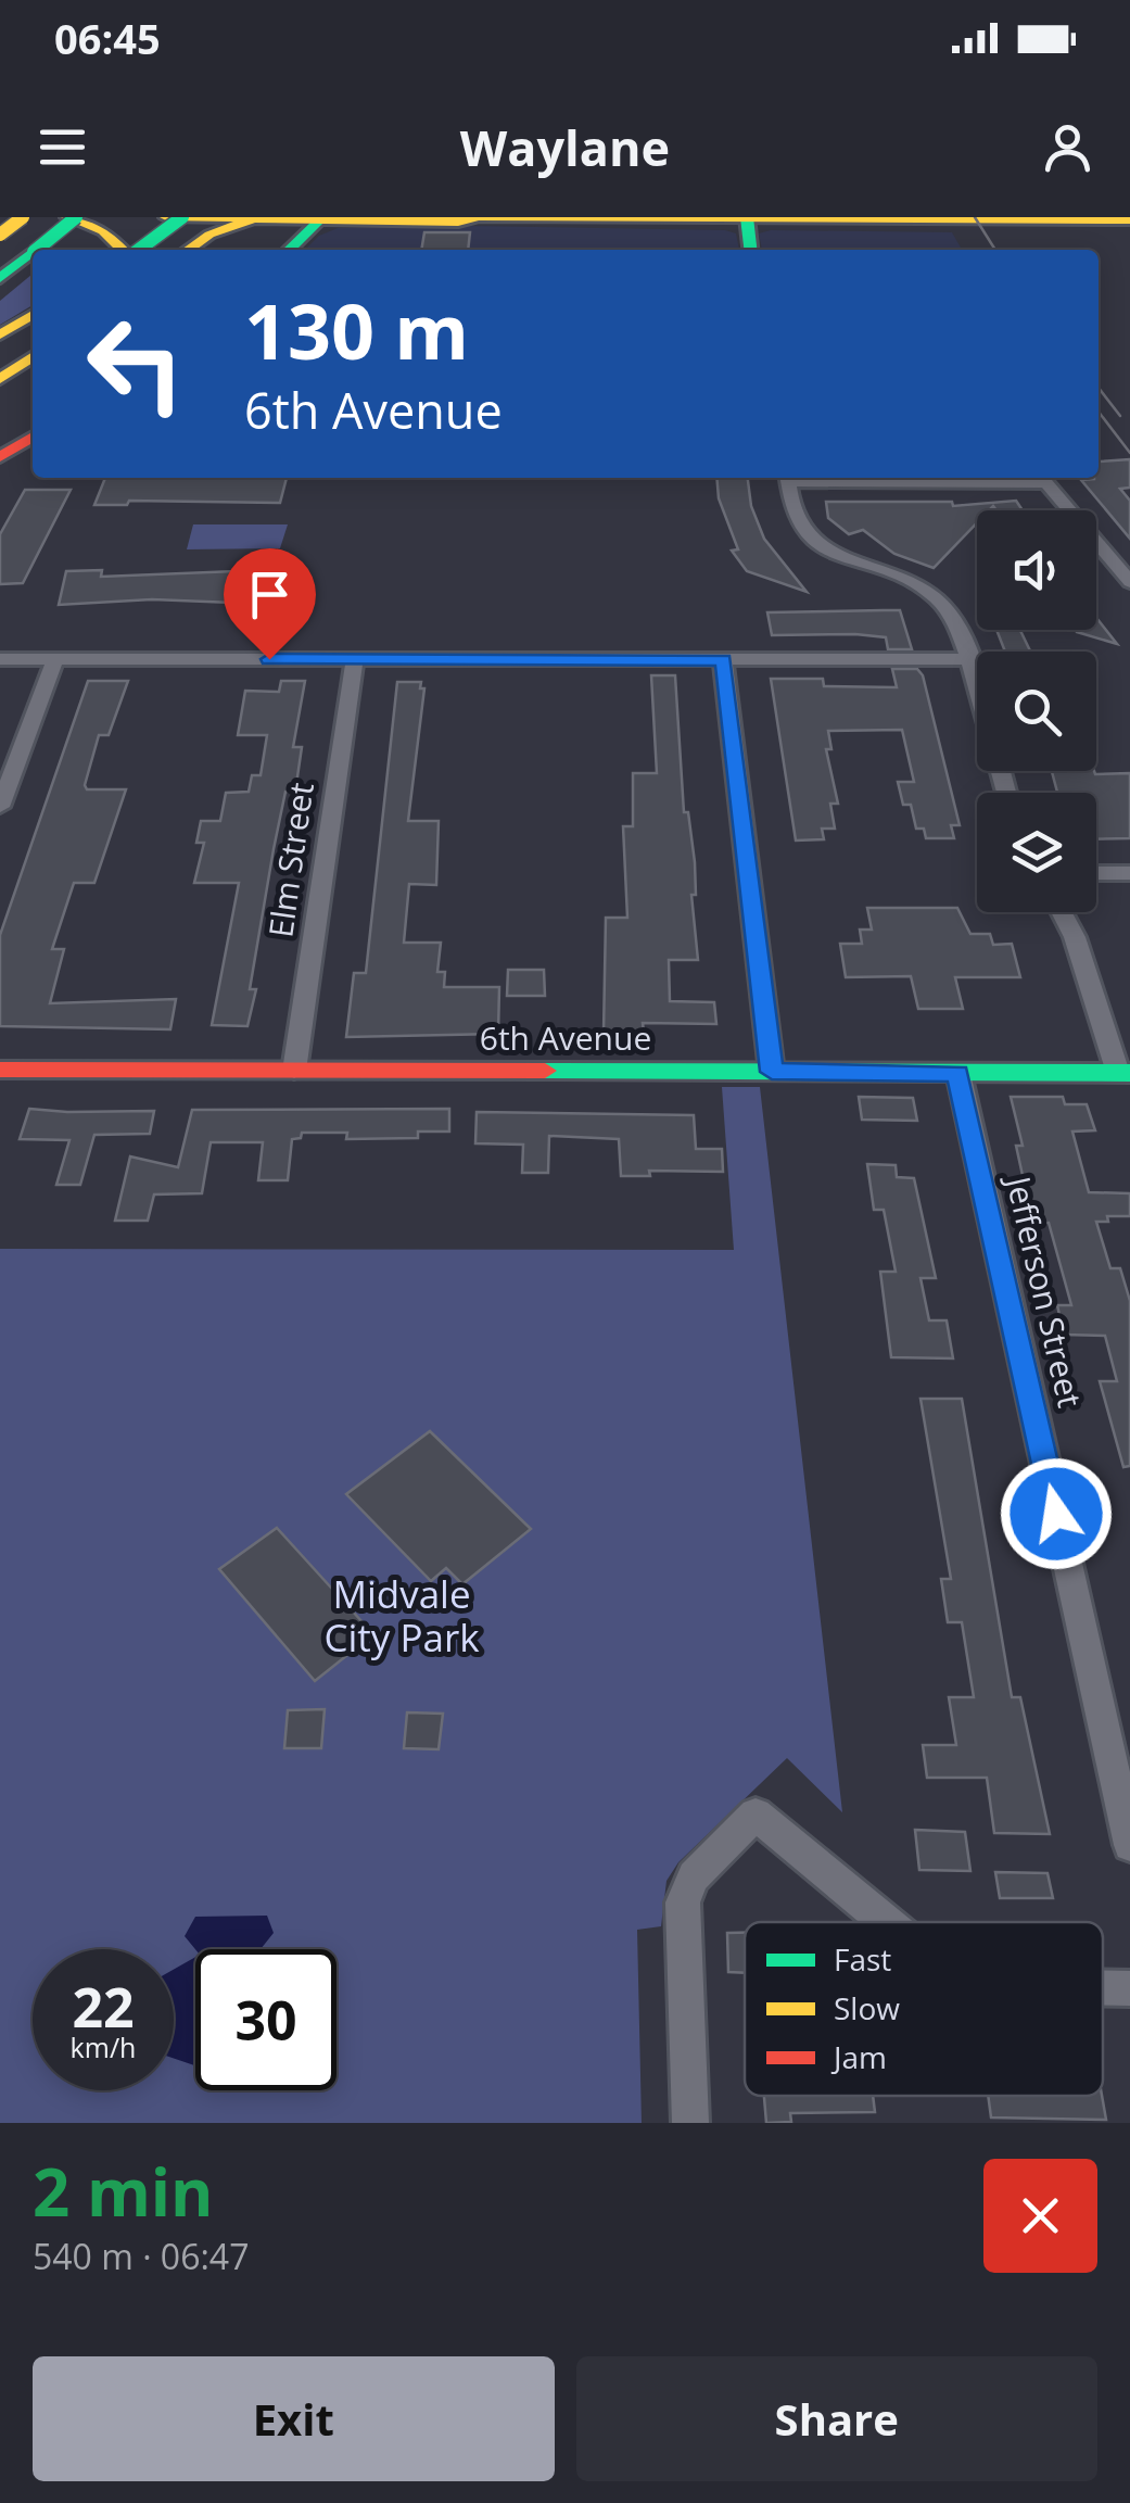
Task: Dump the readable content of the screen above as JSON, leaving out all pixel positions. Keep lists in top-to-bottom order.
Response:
{
  "streets": {
    "main road": ["6th Avenue"],
    "street": ["Elm Street", "Jefferson Street"]
  },
  "crossings": [
    ["Elm Street", "6th Avenue"],
    ["6th Avenue", "Jefferson Street"]
  ],
  "parks": ["Midvale City Park"],
  "legend": ["Fast", "Slow", "Jam"],
  "page": {
    "status": "06:45",
    "header": "Waylane",
    "turn": ["130 m", "6th Avenue"],
    "speed": "22 km/h",
    "limit": "30",
    "heading": ["2 min", "540 m · 06:47"],
    "buttons": ["Exit", "Share"]
  }
}
